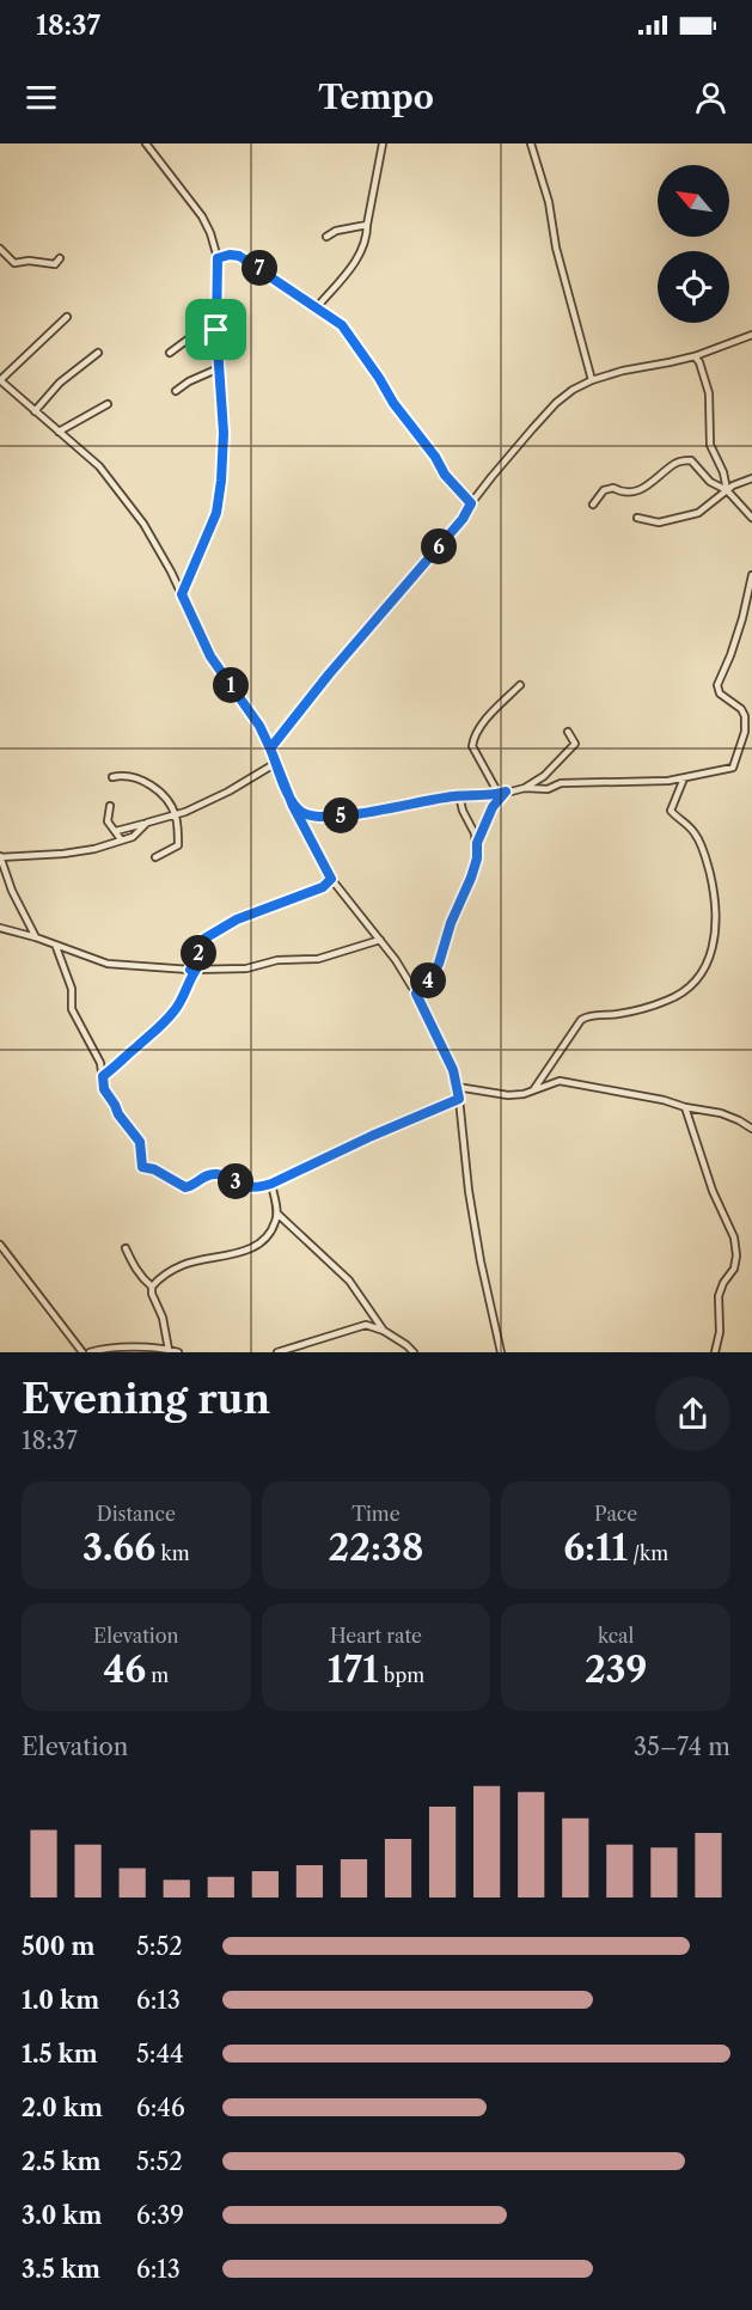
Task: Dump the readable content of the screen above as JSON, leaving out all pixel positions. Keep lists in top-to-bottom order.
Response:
{
  "north": "top left",
  "page": {
    "status": "18:37",
    "header": "Tempo",
    "pins": [
      "7",
      "6",
      "1",
      "5",
      "2",
      "4",
      "3"
    ],
    "heading": ["Evening run", "18:37"],
    "stats": [
      ["Distance", "3.66 km"],
      ["Time", "22:38"],
      ["Pace", "6:11 /km"],
      ["Elevation", "46 m"],
      ["Heart rate", "171 bpm"],
      ["kcal", "239"]
    ],
    "chart": ["Elevation", "35–74 m"],
    "list": [
      {
        "name": "500 m",
        "note": "5:52"
      },
      {
        "name": "1.0 km",
        "note": "6:13"
      },
      {
        "name": "1.5 km",
        "note": "5:44"
      },
      {
        "name": "2.0 km",
        "note": "6:46"
      },
      {
        "name": "2.5 km",
        "note": "5:52"
      },
      {
        "name": "3.0 km",
        "note": "6:39"
      },
      {
        "name": "3.5 km",
        "note": "6:13"
      }
    ]
  }
}
